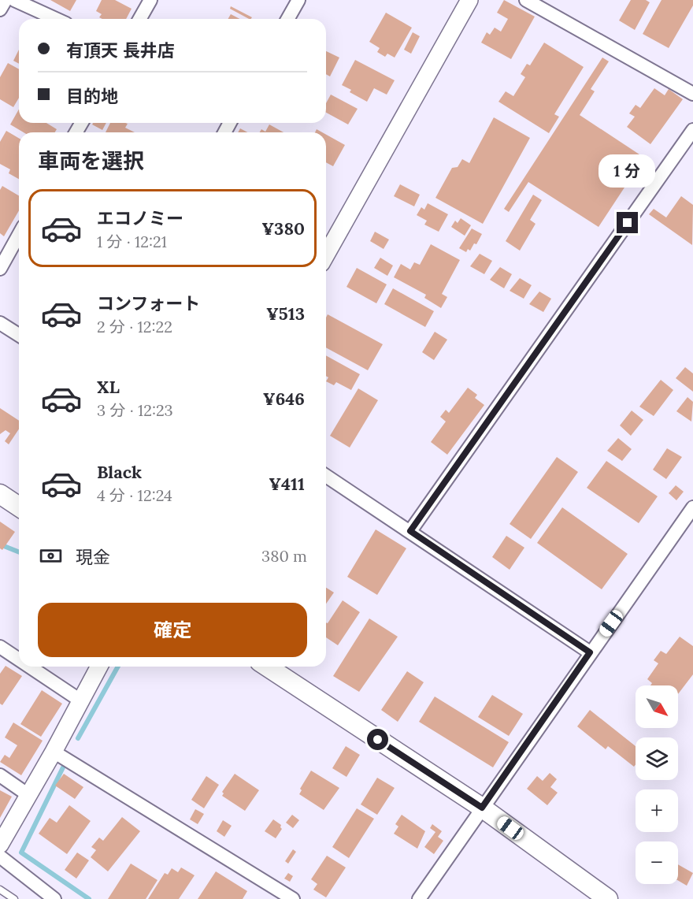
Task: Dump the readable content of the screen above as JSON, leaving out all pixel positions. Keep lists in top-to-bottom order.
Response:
{
  "north": "bottom right",
  "page": {
    "banner": ["有頂天 長井店", "目的地"],
    "heading": "車両を選択",
    "bubble": "1 分",
    "list": [
      {
        "name": "エコノミー",
        "note": "1 分 · 12:21",
        "value": "¥380"
      },
      {
        "name": "コンフォート",
        "note": "2 分 · 12:22",
        "value": "¥513"
      },
      {
        "name": "XL",
        "note": "3 分 · 12:23",
        "value": "¥646"
      },
      {
        "name": "Black",
        "note": "4 分 · 12:24",
        "value": "¥411"
      }
    ],
    "pay": ["現金", "380 m"],
    "buttons": "確定",
    "map_buttons": ["+", "−"]
  }
}
